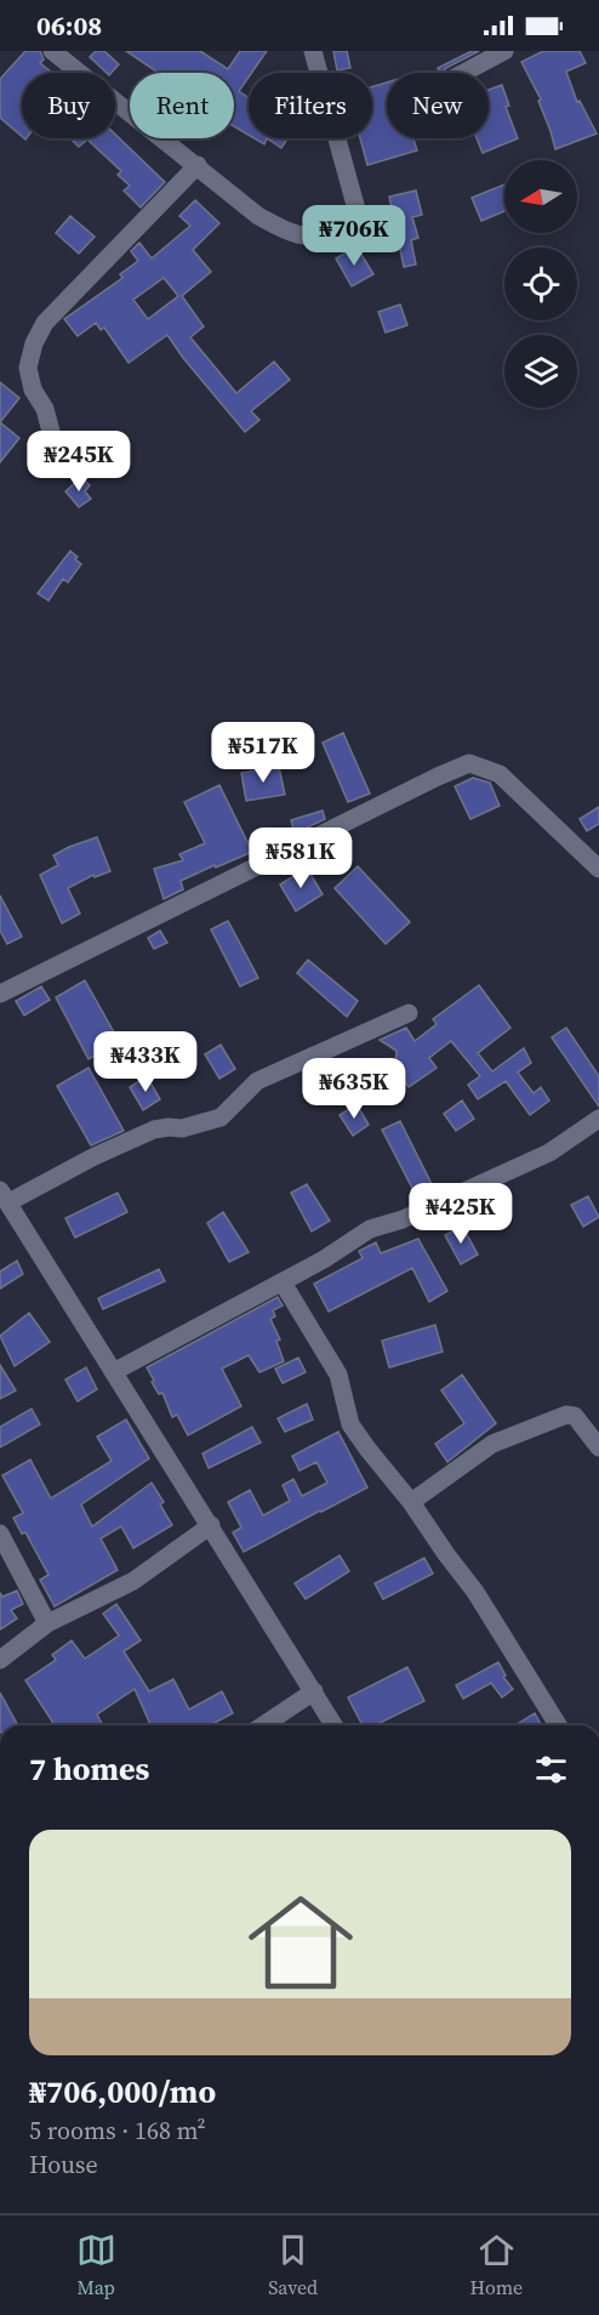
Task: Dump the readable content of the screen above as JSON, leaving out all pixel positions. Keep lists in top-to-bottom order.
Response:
{
  "north": "left",
  "page": {
    "status": "06:08",
    "chip": [
      "Buy",
      "Rent",
      "Filters",
      "New"
    ],
    "price": [
      "₦706K",
      "₦245K",
      "₦517K",
      "₦581K",
      "₦433K",
      "₦635K",
      "₦425K"
    ],
    "heading": "7 homes",
    "list": [
      {
        "name": "₦706,000/mo",
        "note": "5 rooms · 168 m² · House"
      }
    ],
    "tabs": ["Map", "Saved", "Home"]
  }
}
